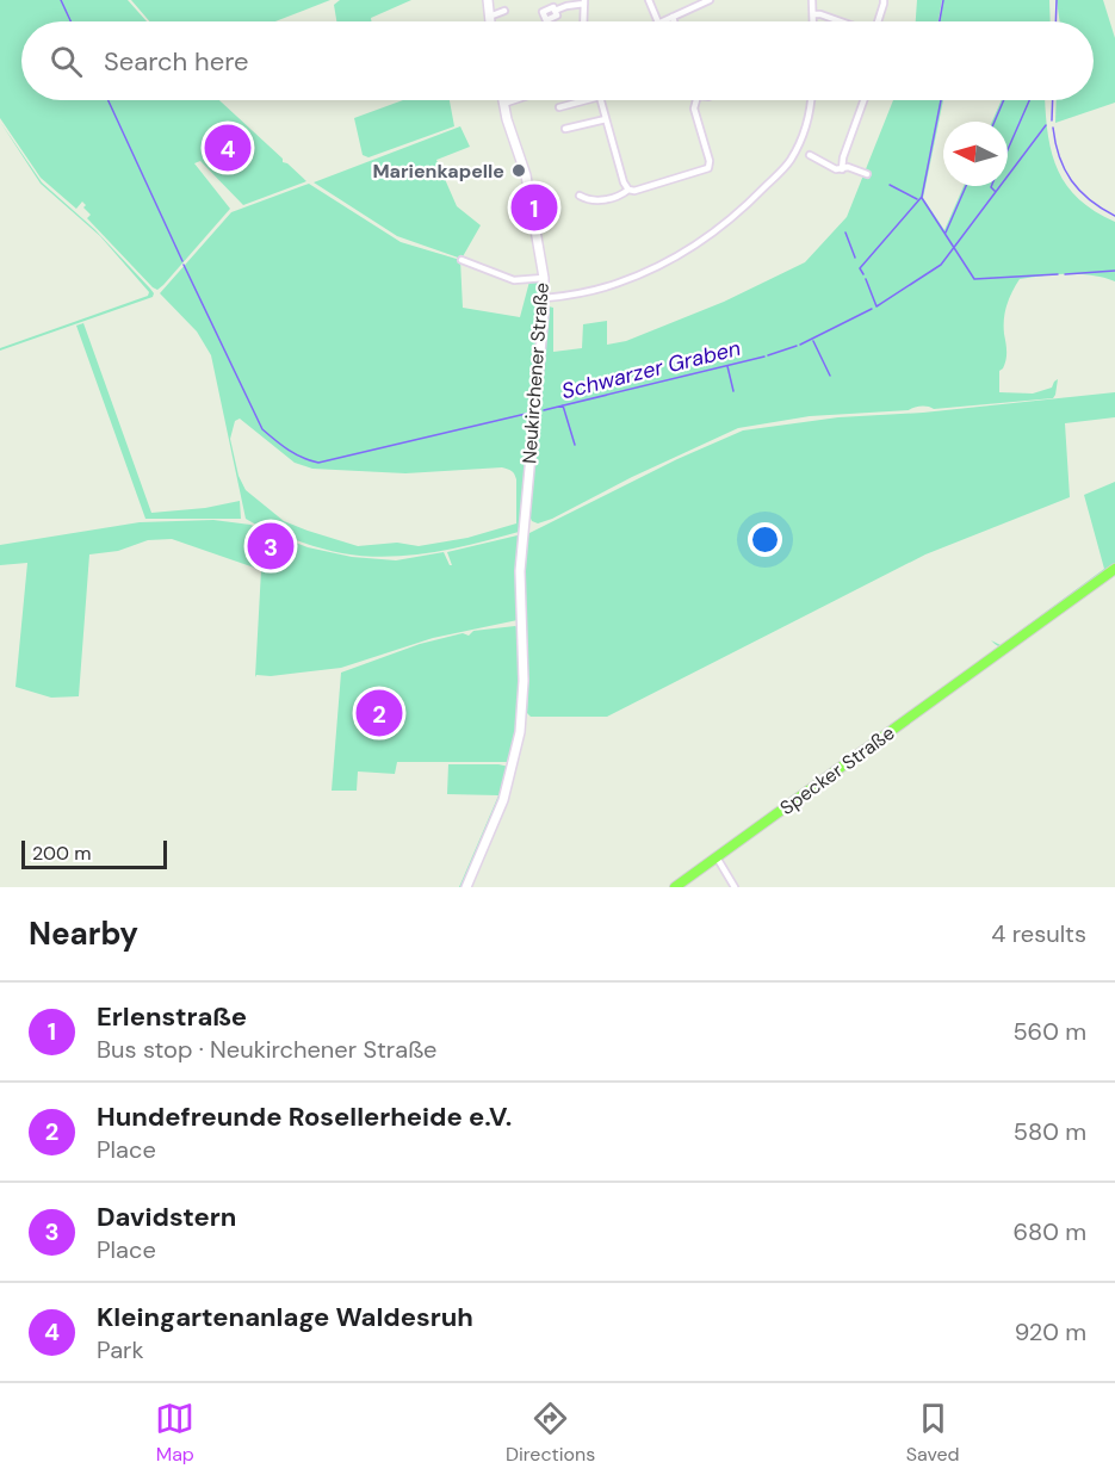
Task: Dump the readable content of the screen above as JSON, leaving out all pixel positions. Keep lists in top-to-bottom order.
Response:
{
  "streets": {
    "main road": ["Specker Straße"],
    "street": ["Neukirchener Straße"]
  },
  "water": ["Schwarzer Graben"],
  "places": ["Marienkapelle"],
  "scale_bar": "200 m",
  "north": "left",
  "page": {
    "search": "Search here",
    "pins": [
      "4",
      "1",
      "3",
      "2"
    ],
    "scale": "200 m",
    "heading": ["Nearby", "4 results"],
    "list": [
      {
        "mark": "1",
        "name": "Erlenstraße",
        "note": "Bus stop · Neukirchener Straße",
        "value": "560 m"
      },
      {
        "mark": "2",
        "name": "Hundefreunde Rosellerheide e.V.",
        "note": "Place",
        "value": "580 m"
      },
      {
        "mark": "3",
        "name": "Davidstern",
        "note": "Place",
        "value": "680 m"
      },
      {
        "mark": "4",
        "name": "Kleingartenanlage Waldesruh",
        "note": "Park",
        "value": "920 m"
      }
    ],
    "nav": ["Map", "Directions", "Saved"]
  }
}
